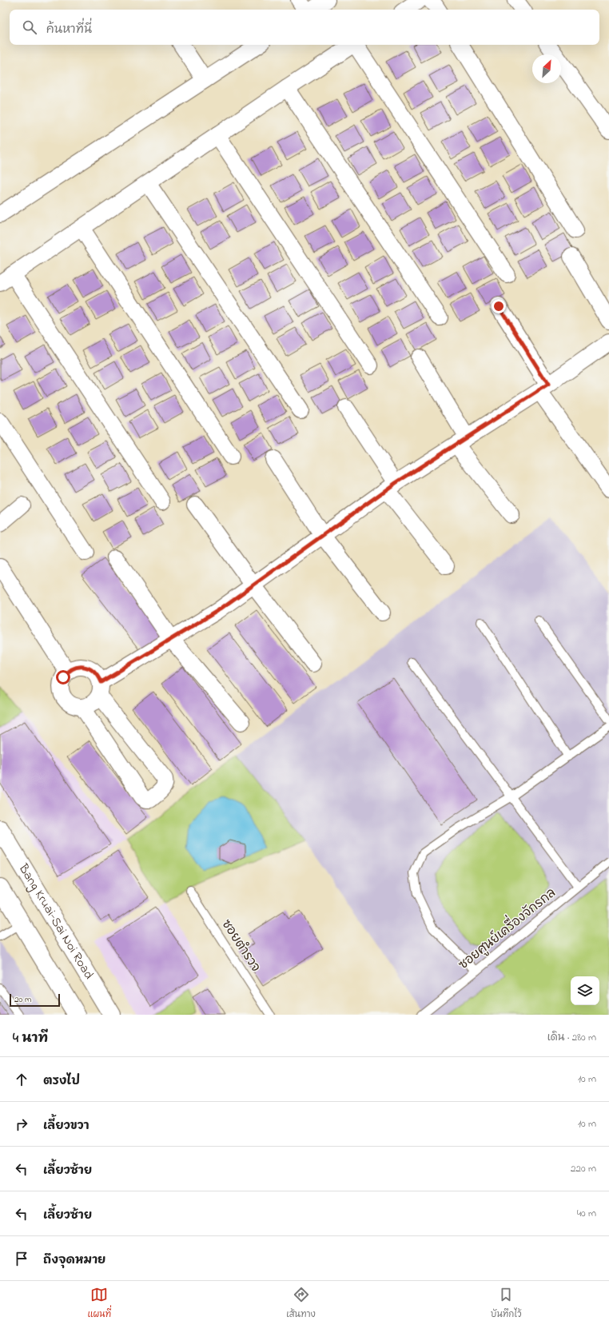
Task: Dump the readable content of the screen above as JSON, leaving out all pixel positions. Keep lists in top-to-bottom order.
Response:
{
  "streets": {
    "main road": ["Bang Kruai-Sai Noi Road"],
    "lane": ["ซอยศูนย์เครื่องจักรกล", "ซอยตำรวจ"]
  },
  "scale_bar": "20 m",
  "north": "top right",
  "page": {
    "search": "ค้นหาที่นี่",
    "scale": "20 m",
    "heading": ["4 นาที", "เดิน · 280 m"],
    "list": [
      ["ตรงไป", "10 m"],
      ["เลี้ยวขวา", "10 m"],
      ["เลี้ยวซ้าย", "220 m"],
      ["เลี้ยวซ้าย", "40 m"],
      "ถึงจุดหมาย"
    ],
    "nav": ["แผนที่", "เส้นทาง", "บันทึกไว้"]
  }
}
